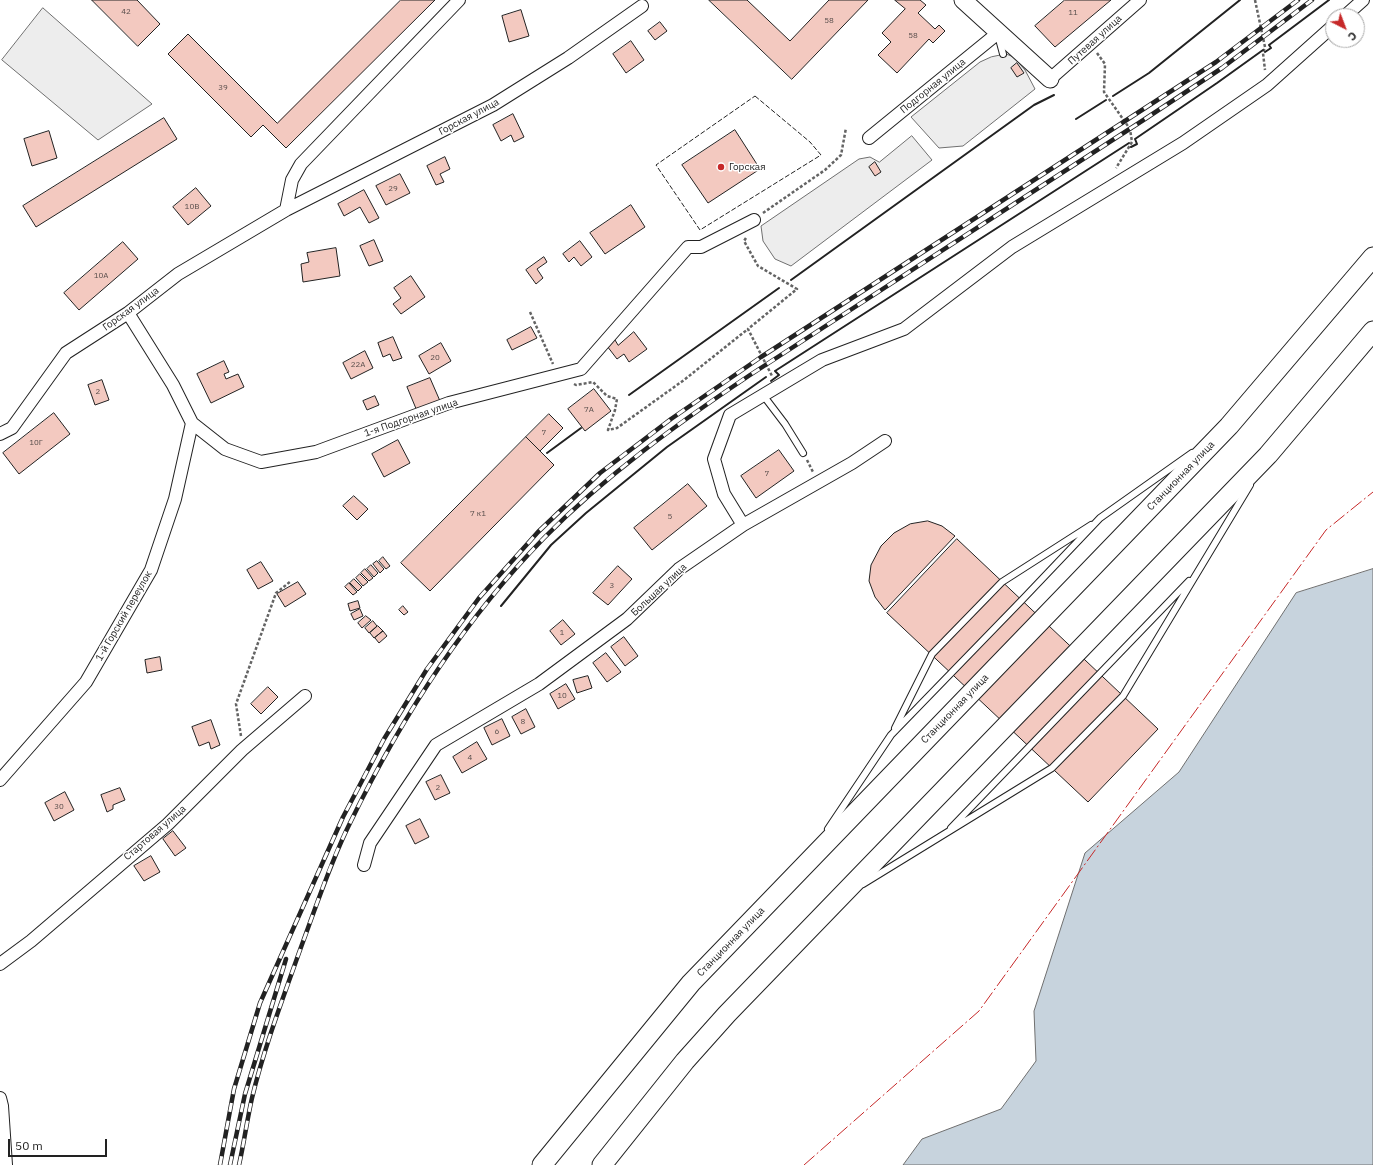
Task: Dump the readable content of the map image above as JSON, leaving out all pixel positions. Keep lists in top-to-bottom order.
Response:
{
  "streets": {
    "main road": ["Станционная улица"],
    "street": [
      "Путевая улица",
      "Подгорная улица",
      "Горская улица",
      "1-я Подгорная улица",
      "Большая улица",
      "1-й Горский переулок",
      "Стартовая улица"
    ]
  },
  "crossings": [
    ["Горская улица", "1-я Подгорная улица"],
    ["1-я Подгорная улица", "1-й Горский переулок"]
  ],
  "places": ["Горская"],
  "house_numbers": [
    "42",
    "11",
    "58",
    "58",
    "39",
    "29",
    "10В",
    "10А",
    "20",
    "22А",
    "2",
    "7А",
    "7",
    "10Г",
    "7",
    "7 к1",
    "5",
    "3",
    "1",
    "10",
    "8",
    "6",
    "4",
    "2",
    "30"
  ],
  "scale_bar": "50 m",
  "north": "bottom right"
}
